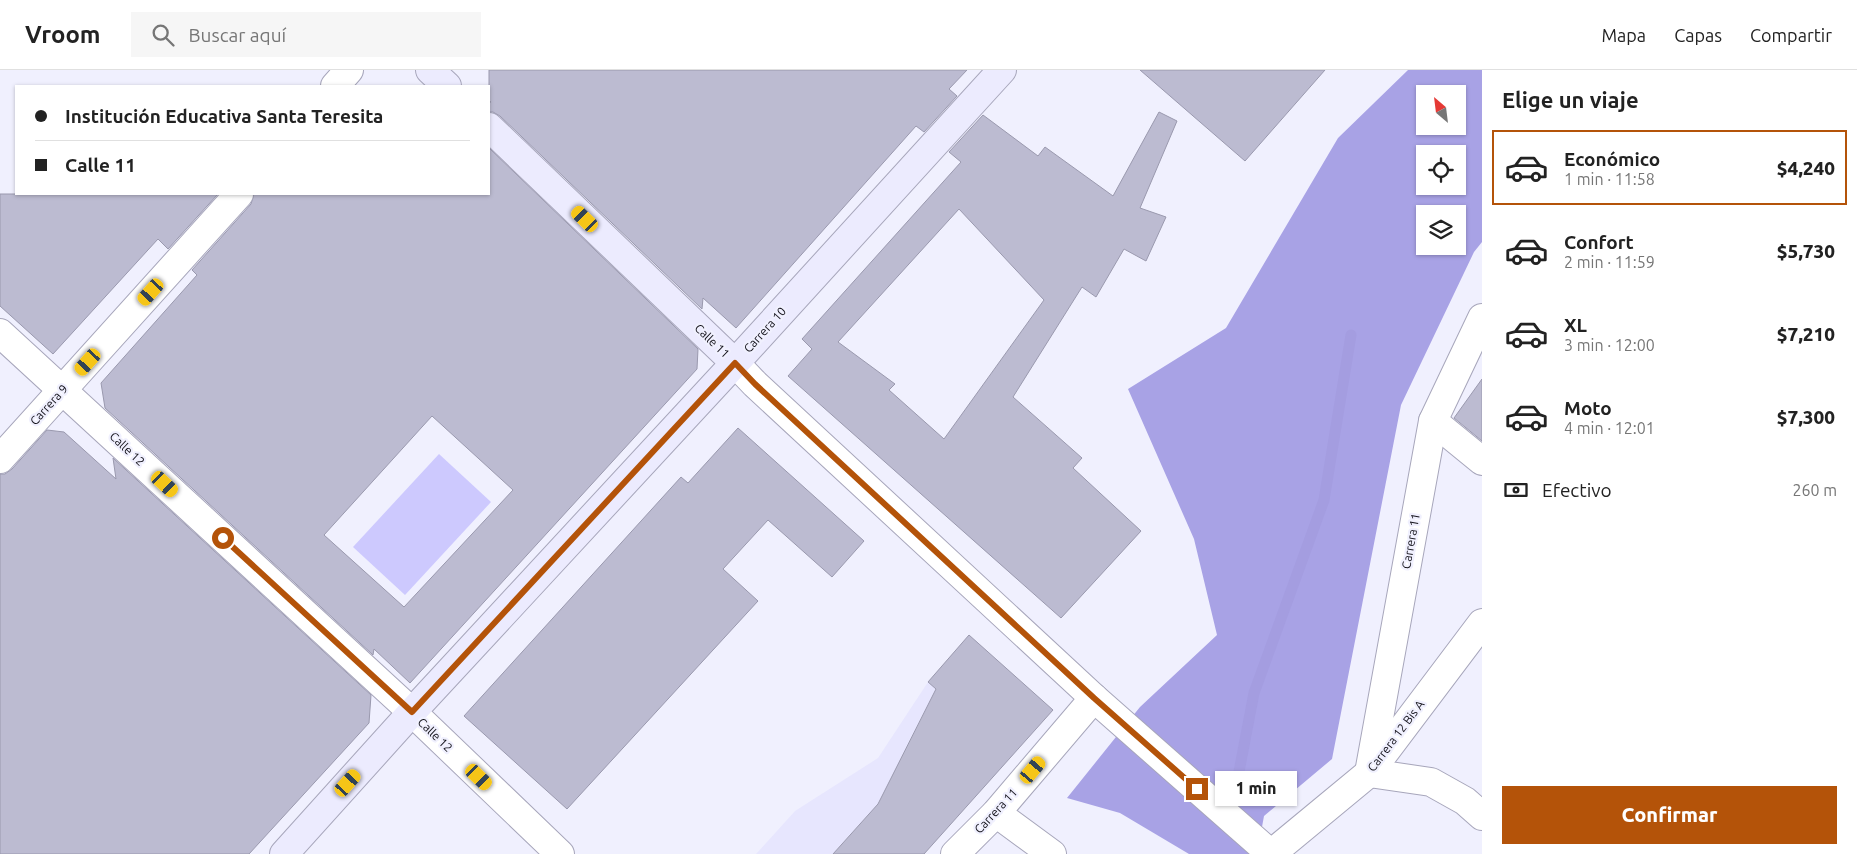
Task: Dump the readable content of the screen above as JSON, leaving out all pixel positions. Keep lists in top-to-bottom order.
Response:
{
  "streets": {
    "main road": ["Carrera 10", "Calle 11"],
    "street": [
      "Carrera 9",
      "Calle 12",
      "Carrera 11",
      "Carrera 12 Bis A"
    ]
  },
  "crossings": [
    ["Carrera 10", "Calle 11"],
    ["Carrera 10", "Calle 12"],
    ["Calle 11", "Carrera 11"],
    ["Calle 11", "Carrera 12 Bis A"],
    ["Carrera 9", "Calle 12"],
    ["Carrera 11", "Carrera 12 Bis A"]
  ],
  "north": "top left",
  "page": {
    "header": "Vroom",
    "search": "Buscar aquí",
    "nav": ["Mapa", "Capas", "Compartir"],
    "heading": "Elige un viaje",
    "banner": ["Institución Educativa Santa Teresita", "Calle 11"],
    "list": [
      {
        "name": "Económico",
        "note": "1 min · 11:58",
        "value": "$4,240"
      },
      {
        "name": "Confort",
        "note": "2 min · 11:59",
        "value": "$5,730"
      },
      {
        "name": "XL",
        "note": "3 min · 12:00",
        "value": "$7,210"
      },
      {
        "name": "Moto",
        "note": "4 min · 12:01",
        "value": "$7,300"
      }
    ],
    "pay": ["Efectivo", "260 m"],
    "bubble": "1 min",
    "buttons": "Confirmar"
  }
}
